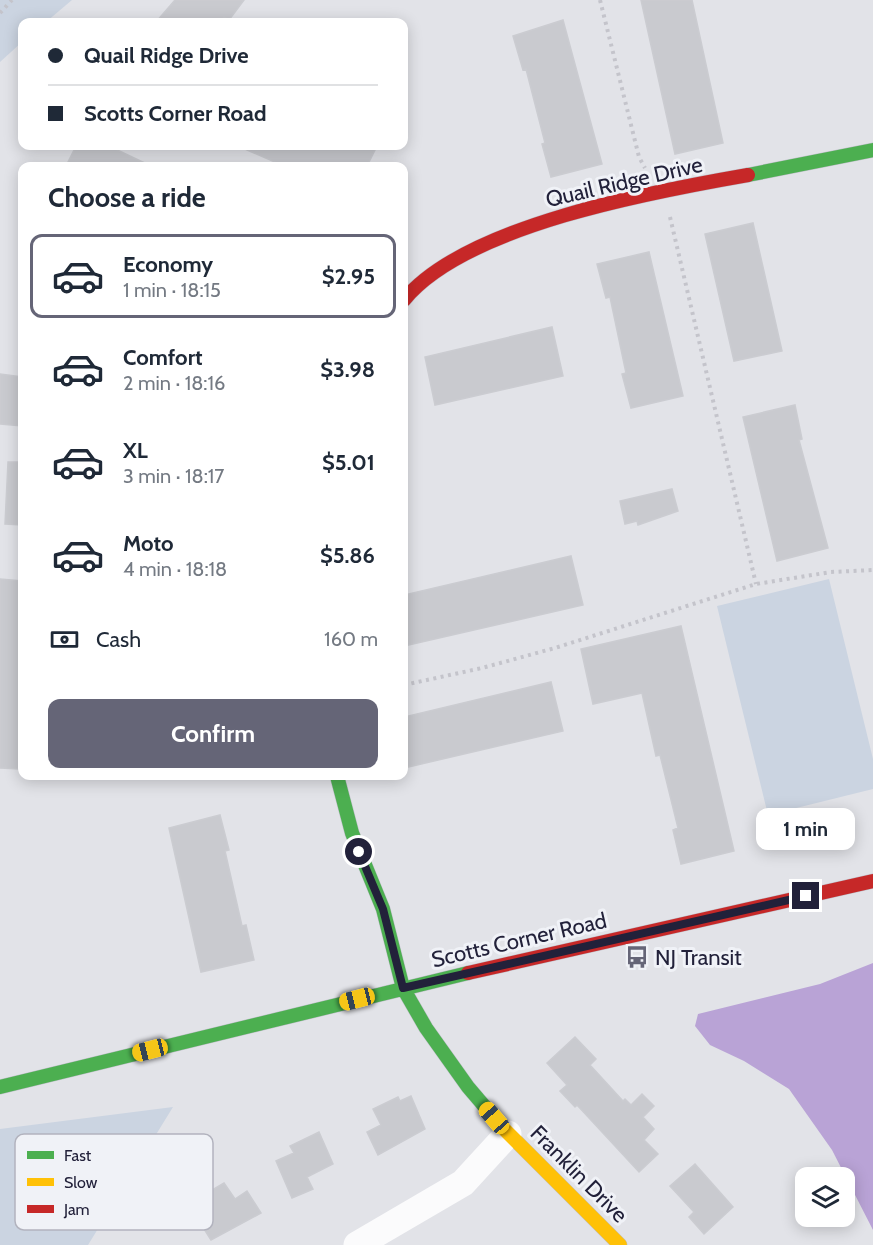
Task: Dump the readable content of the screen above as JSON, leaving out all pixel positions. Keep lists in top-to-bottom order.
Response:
{
  "streets": {
    "street": ["Quail Ridge Drive", "Scotts Corner Road", "Franklin Drive"]
  },
  "crossings": [
    ["Scotts Corner Road", "Franklin Drive"]
  ],
  "places": {
    "bus stop": ["NJ Transit"]
  },
  "legend": ["Fast", "Slow", "Jam"],
  "page": {
    "banner": ["Quail Ridge Drive", "Scotts Corner Road"],
    "heading": "Choose a ride",
    "list": [
      {
        "name": "Economy",
        "note": "1 min · 18:15",
        "value": "$2.95"
      },
      {
        "name": "Comfort",
        "note": "2 min · 18:16",
        "value": "$3.98"
      },
      {
        "name": "XL",
        "note": "3 min · 18:17",
        "value": "$5.01"
      },
      {
        "name": "Moto",
        "note": "4 min · 18:18",
        "value": "$5.86"
      }
    ],
    "pay": ["Cash", "160 m"],
    "buttons": "Confirm",
    "bubble": "1 min"
  }
}
